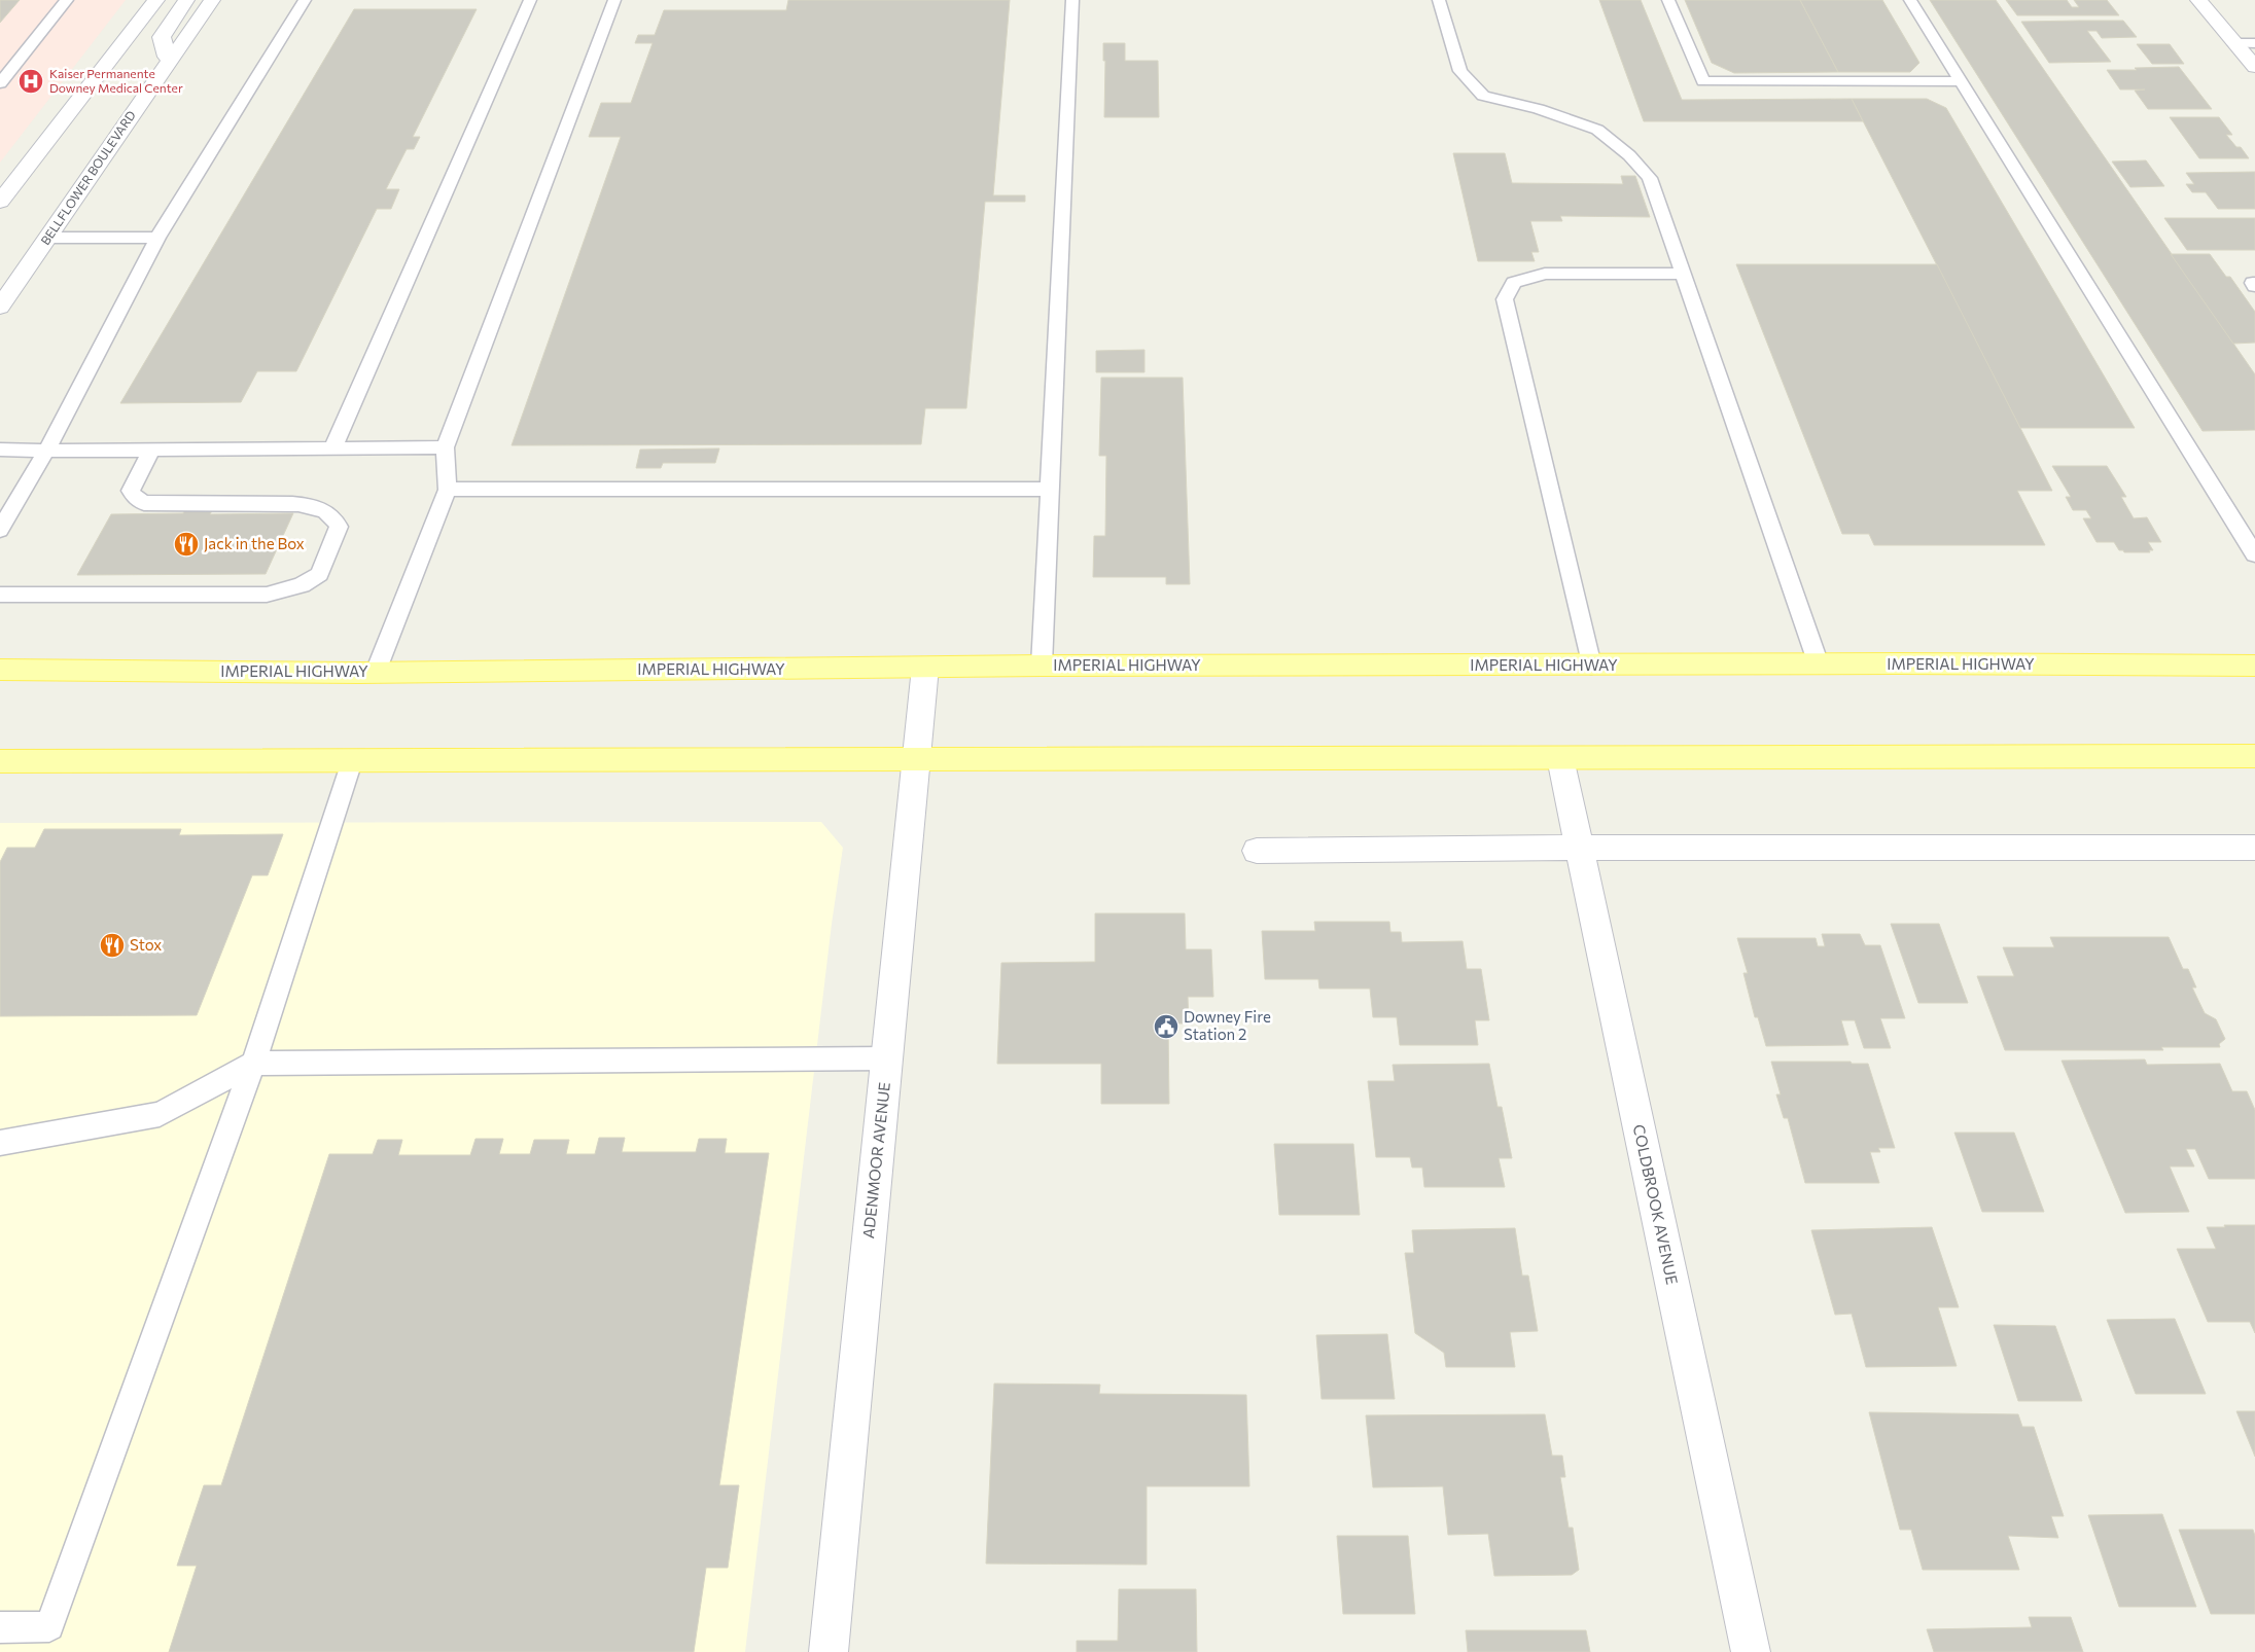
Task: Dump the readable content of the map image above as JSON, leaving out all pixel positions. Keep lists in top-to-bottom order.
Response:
{
  "streets": {
    "main road": ["IMPERIAL HIGHWAY"],
    "street": ["BELLFLOWER BOULEVARD", "ADENMOOR AVENUE", "COLDBROOK AVENUE"]
  },
  "crossings": [
    ["IMPERIAL HIGHWAY", "ADENMOOR AVENUE"]
  ],
  "places": {
    "hospital": ["Kaiser Permanente Downey Medical Center"],
    "restaurant": ["Jack in the Box", "Stox"],
    "public building": ["Downey Fire Station 2"]
  }
}
